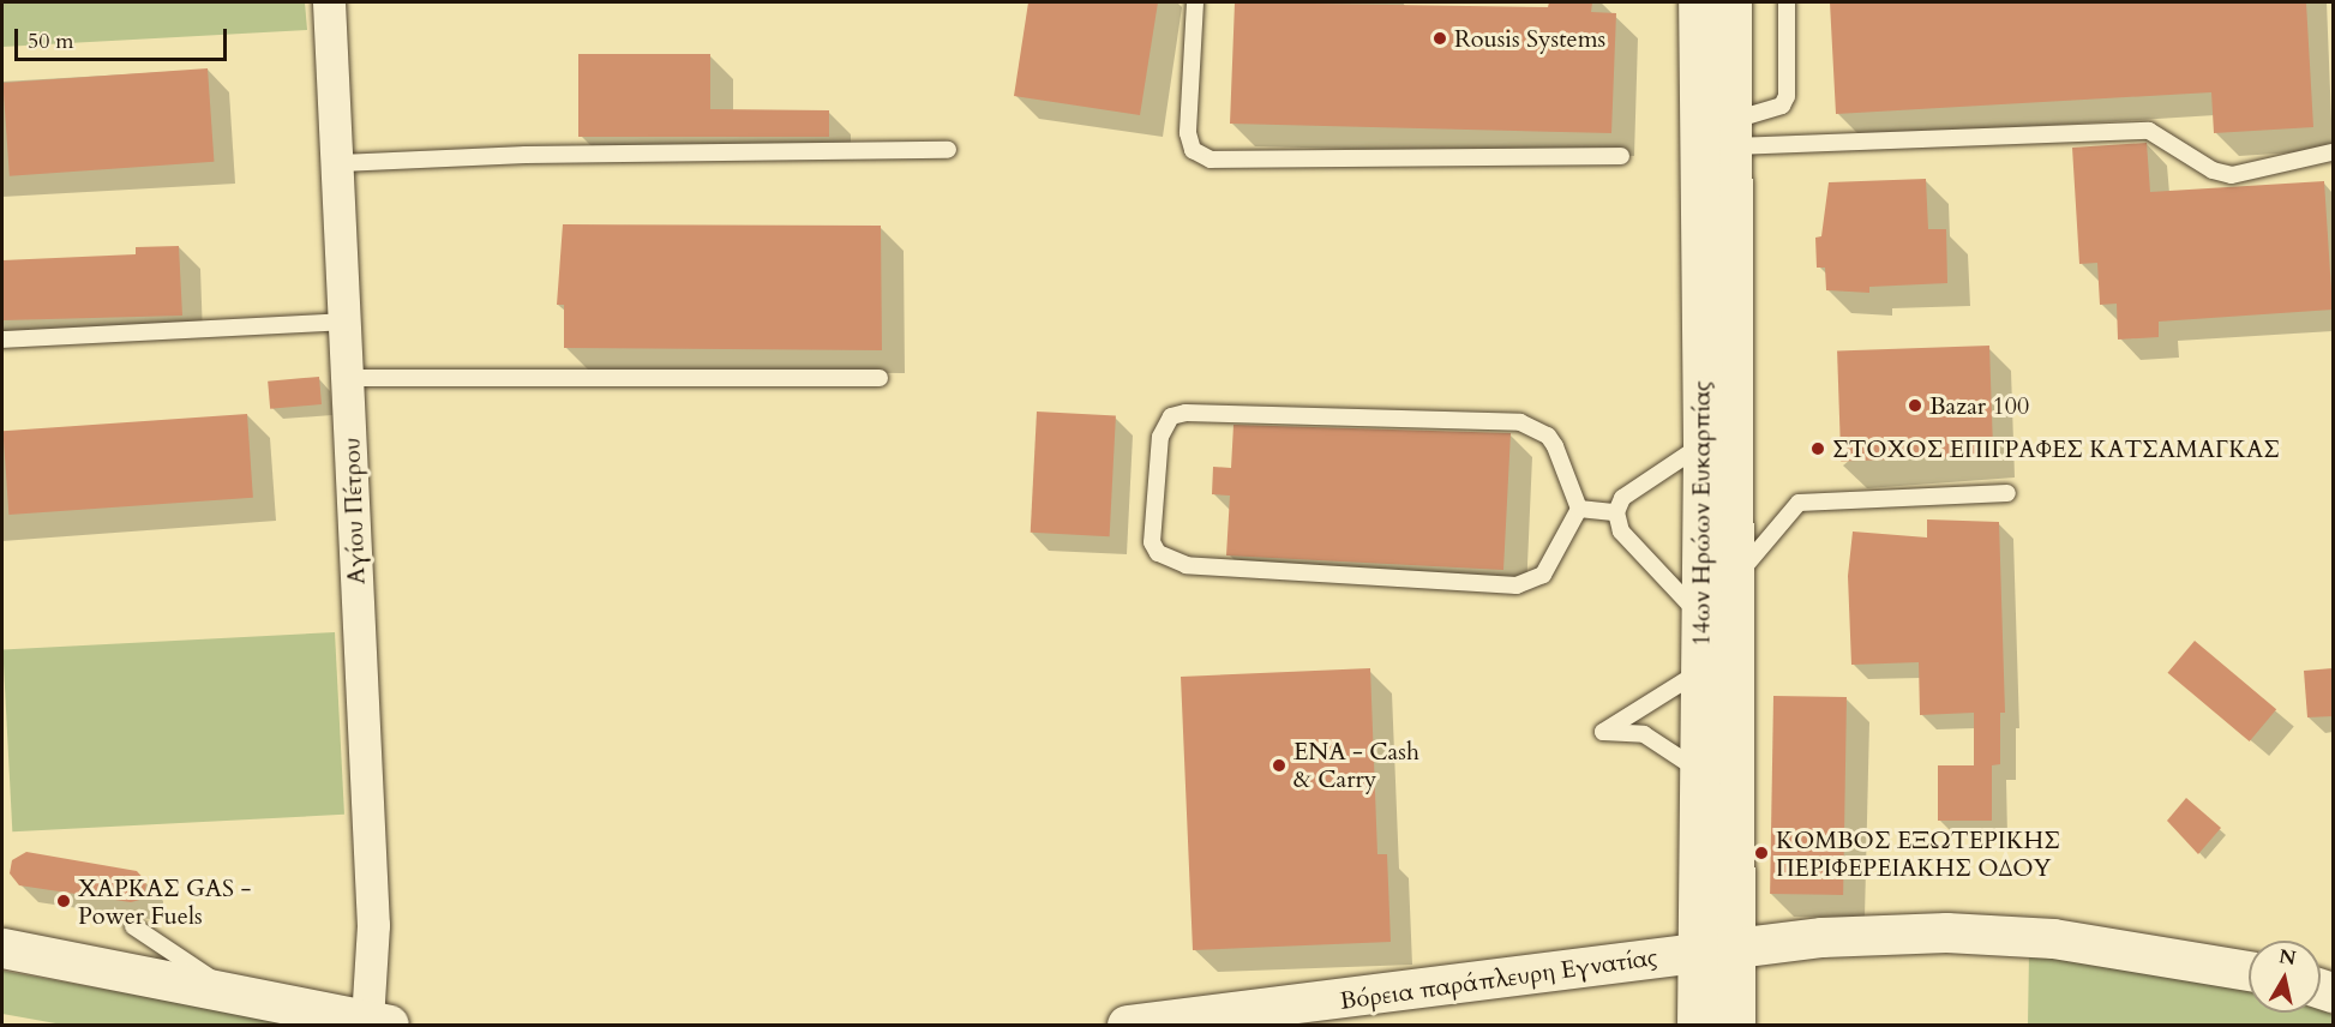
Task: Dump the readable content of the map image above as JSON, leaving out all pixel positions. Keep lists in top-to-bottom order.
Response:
{
  "streets": {
    "main road": ["14ων Ηρώων Ευκαρπίας", "Βόρεια παράπλευρη Εγνατίας"],
    "street": ["Αγίου Πέτρου"]
  },
  "crossings": [
    ["14ων Ηρώων Ευκαρπίας", "Βόρεια παράπλευρη Εγνατίας"]
  ],
  "places": [
    "Rousis Systems",
    "Bazar 100",
    "ΣΤΟΧΟΣ ΕΠΙΓΡΑΦΕΣ ΚΑΤΣΑΜΑΓΚΑΣ",
    "ENA - Cash & Carry",
    "ΚΟΜΒΟΣ ΕΞΩΤΕΡΙΚΗΣ ΠΕΡΙΦΕΡΕΙΑΚΗΣ ΟΔΟΥ",
    "ΧΑΡΚΑΣ GAS - Power Fuels"
  ],
  "scale_bar": "50 m",
  "north": "top"
}
